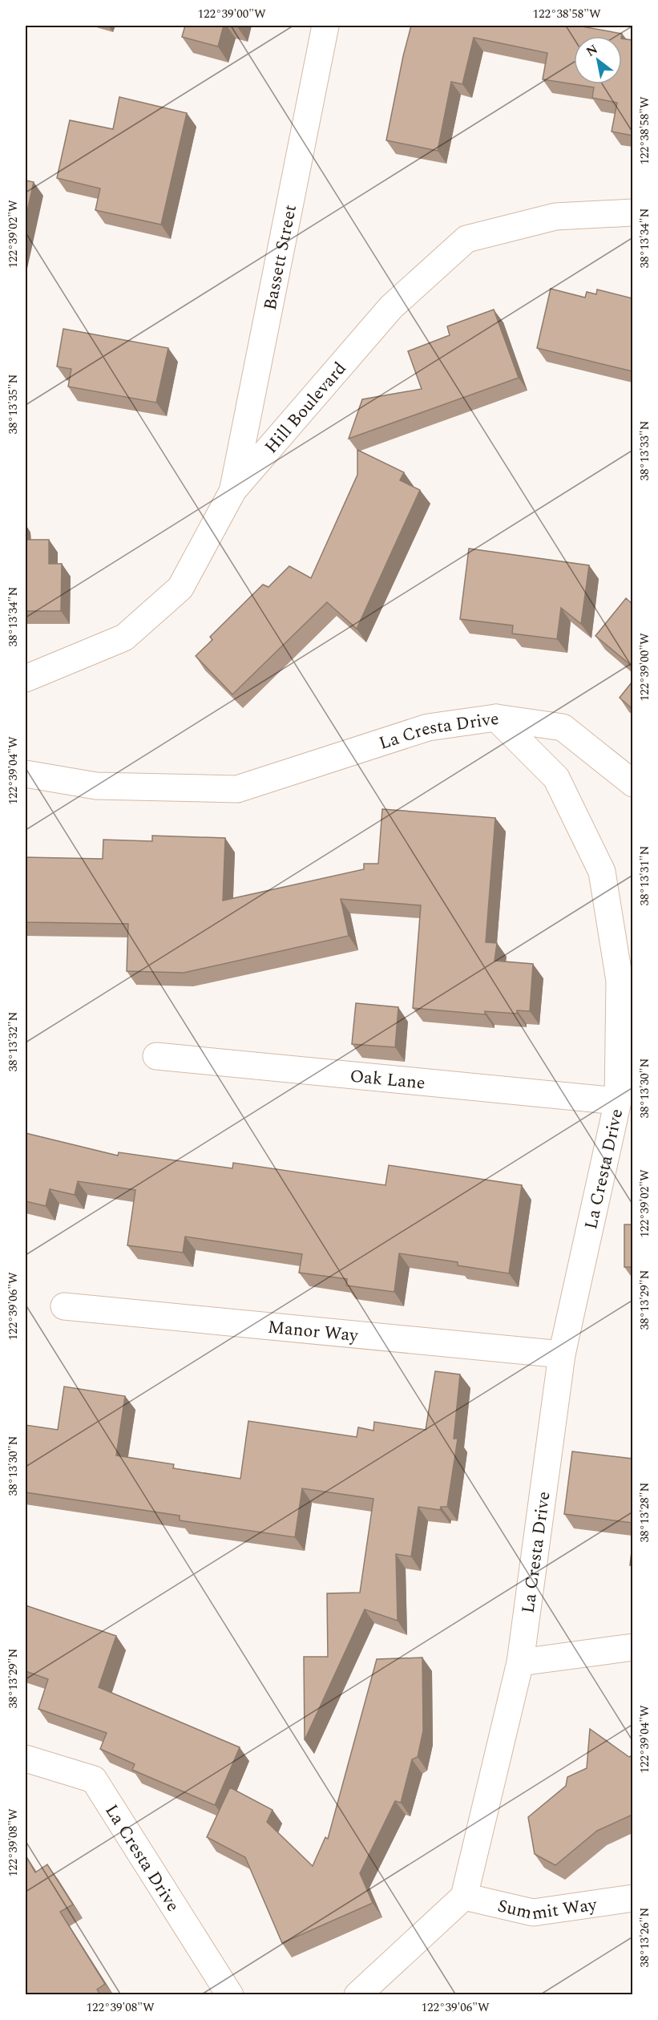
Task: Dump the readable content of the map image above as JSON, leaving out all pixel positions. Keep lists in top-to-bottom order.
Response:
{
  "streets": {
    "street": [
      "Bassett Street",
      "Hill Boulevard",
      "La Cresta Drive",
      "Oak Lane",
      "Manor Way",
      "Summit Way"
    ]
  },
  "crossings": [
    ["Bassett Street", "Hill Boulevard"],
    ["La Cresta Drive", "Oak Lane"],
    ["La Cresta Drive", "Manor Way"],
    ["La Cresta Drive", "Summit Way"]
  ],
  "north": "top left",
  "coordinates": [
    "122°39'00\"W",
    "122°38'58\"W",
    "122°39'02\"W",
    "38°13'34\"N",
    "38°13'35\"N",
    "38°13'33\"N",
    "122°39'04\"W",
    "38°13'31\"N",
    "38°13'32\"N",
    "38°13'30\"N",
    "38°13'29\"N",
    "122°39'06\"W",
    "38°13'28\"N",
    "122°39'08\"W",
    "38°13'26\"N"
  ]
}
